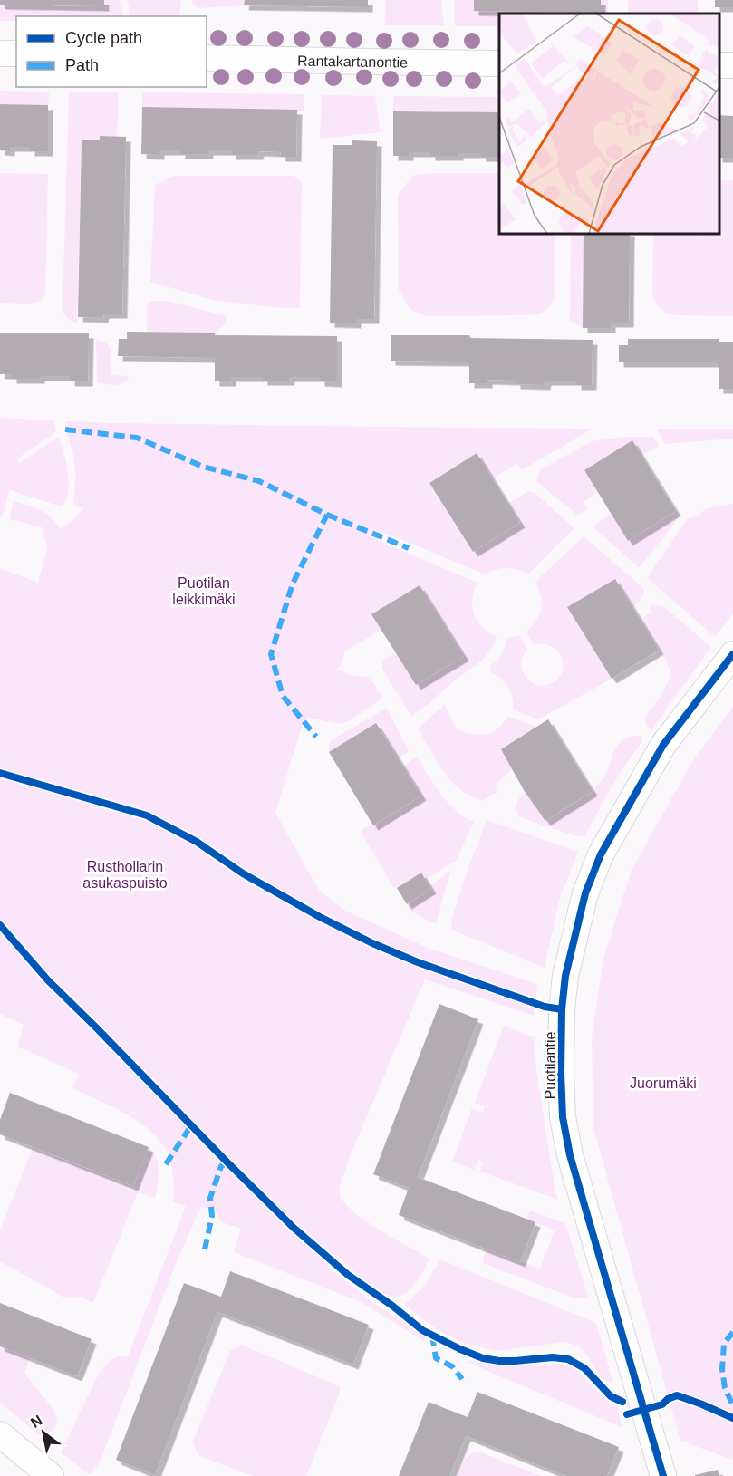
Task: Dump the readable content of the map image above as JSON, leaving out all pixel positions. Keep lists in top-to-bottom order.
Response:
{
  "streets": {
    "street": ["Rantakartanontie", "Puotilantie"]
  },
  "parks": ["Puotilan leikkimäki", "Rusthollarin asukaspuisto", "Juorumäki"],
  "legend": ["Cycle path", "Path"],
  "north": "top left"
}
